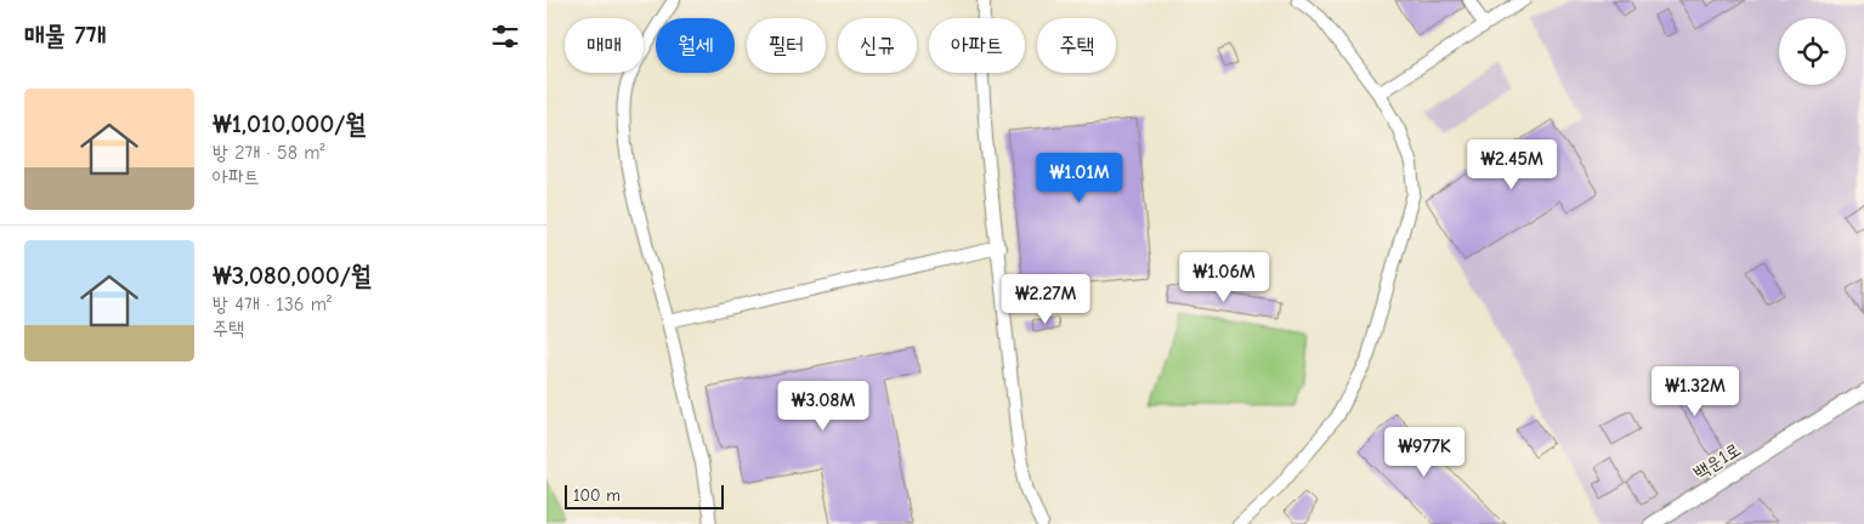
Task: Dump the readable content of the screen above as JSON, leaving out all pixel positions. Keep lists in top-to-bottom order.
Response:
{
  "streets": {
    "main road": ["백운1로"]
  },
  "scale_bar": "100 m",
  "page": {
    "heading": "매물 7개",
    "chip": [
      "매매",
      "월세",
      "필터",
      "신규",
      "아파트",
      "주택"
    ],
    "list": [
      {
        "name": "₩1,010,000/월",
        "note": "방 2개 · 58 m² · 아파트"
      },
      {
        "name": "₩3,080,000/월",
        "note": "방 4개 · 136 m² · 주택"
      }
    ],
    "price": [
      "₩2.45M",
      "₩1.01M",
      "₩1.06M",
      "₩2.27M",
      "₩1.32M",
      "₩3.08M",
      "₩977K"
    ],
    "scale": "100 m"
  }
}
